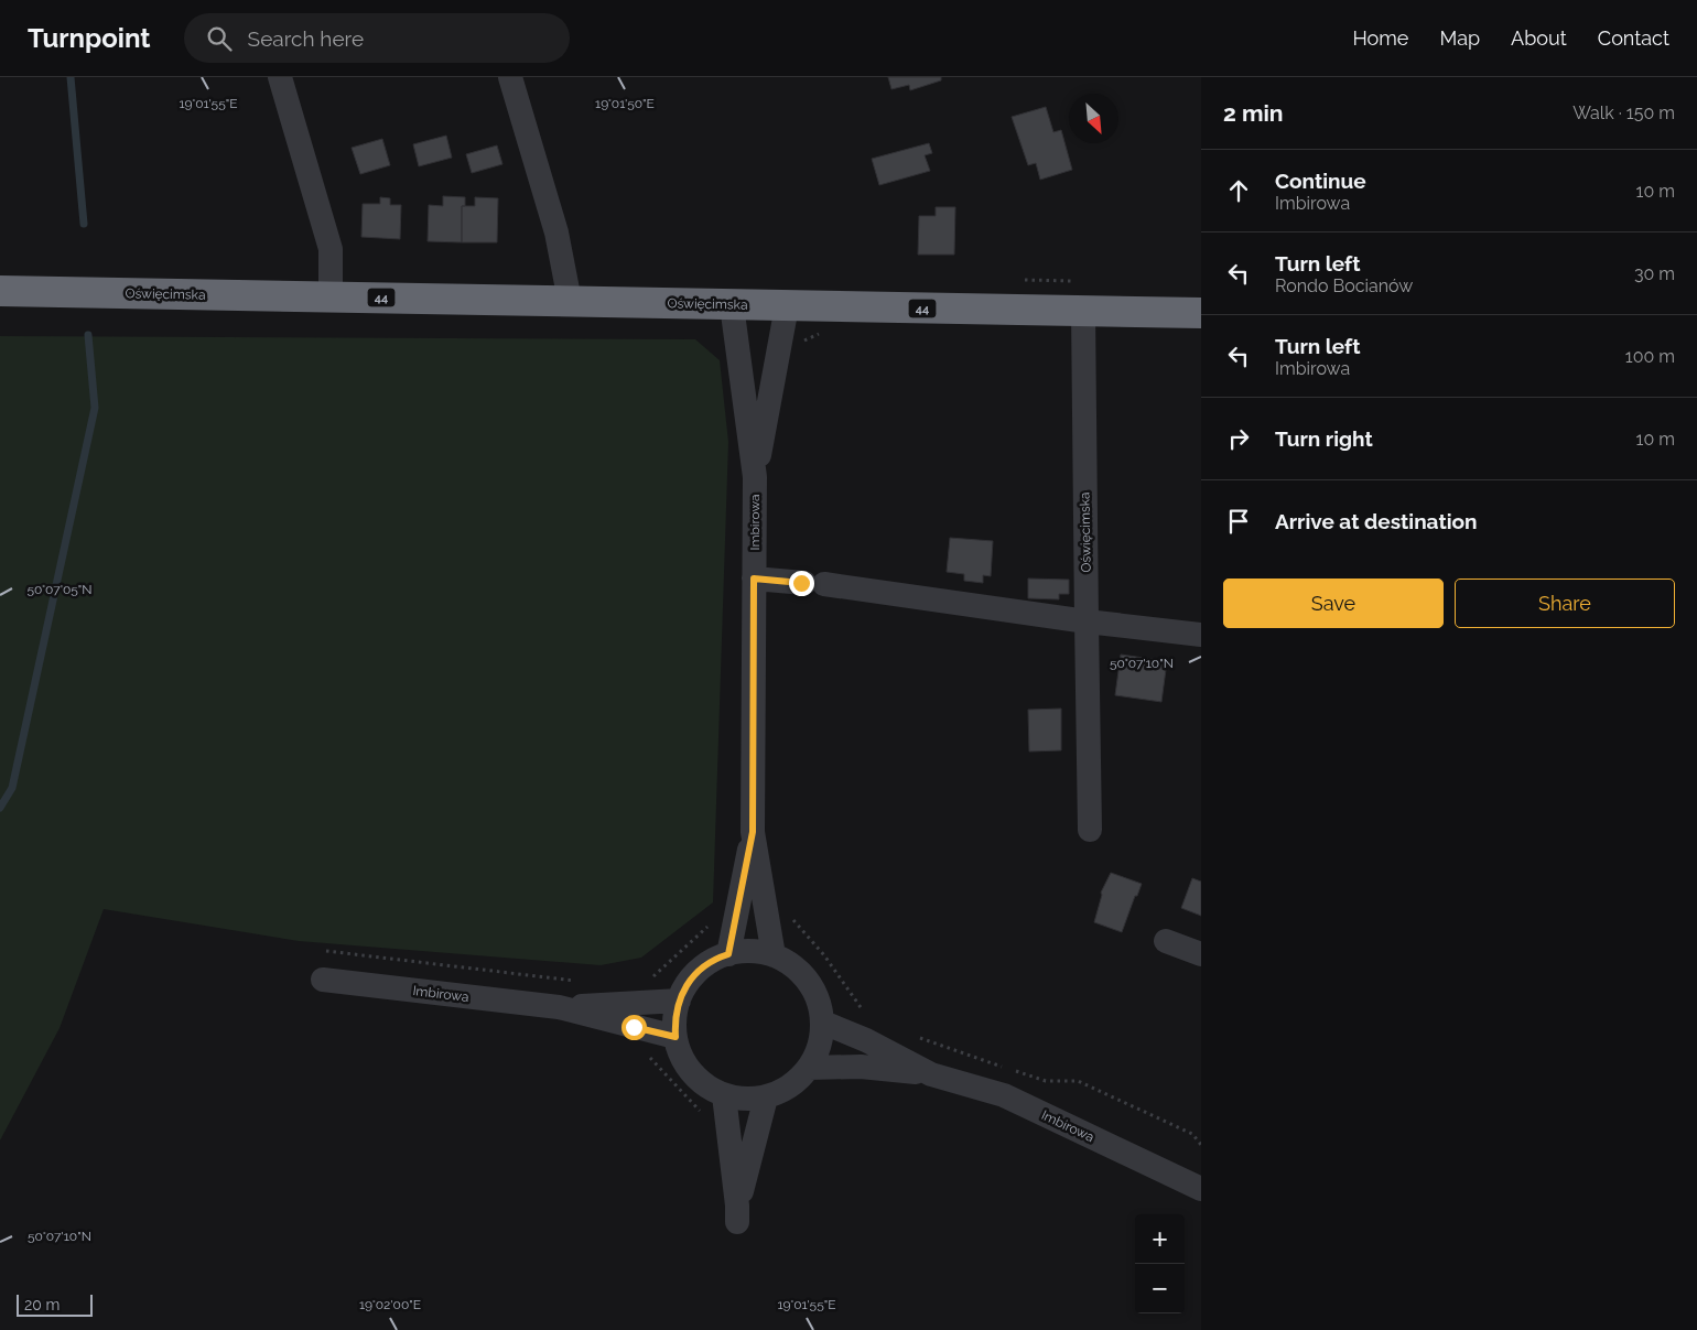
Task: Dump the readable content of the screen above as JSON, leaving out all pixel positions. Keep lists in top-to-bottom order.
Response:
{
  "streets": {
    "highway": ["Oświęcimska", "44"],
    "street": ["Imbirowa"]
  },
  "crossings": [
    ["Oświęcimska", "Imbirowa"]
  ],
  "scale_bar": "20 m",
  "north": "bottom right",
  "page": {
    "header": "Turnpoint",
    "search": "Search here",
    "nav": [
      "Home",
      "Map",
      "About",
      "Contact"
    ],
    "heading": ["2 min", "Walk · 150 m"],
    "list": [
      ["Continue", "Imbirowa", "10 m"],
      ["Turn left", "Rondo Bocianów", "30 m"],
      ["Turn left", "Imbirowa", "100 m"],
      ["Turn right", "10 m"],
      "Arrive at destination"
    ],
    "buttons": ["Save", "Share"],
    "map_buttons": ["+", "−"],
    "scale": "20 m"
  },
  "coordinates": [
    "19°01'55\"E",
    "19°01'50\"E",
    "50°07'05\"N",
    "50°07'10\"N",
    "19°02'00\"E"
  ]
}
